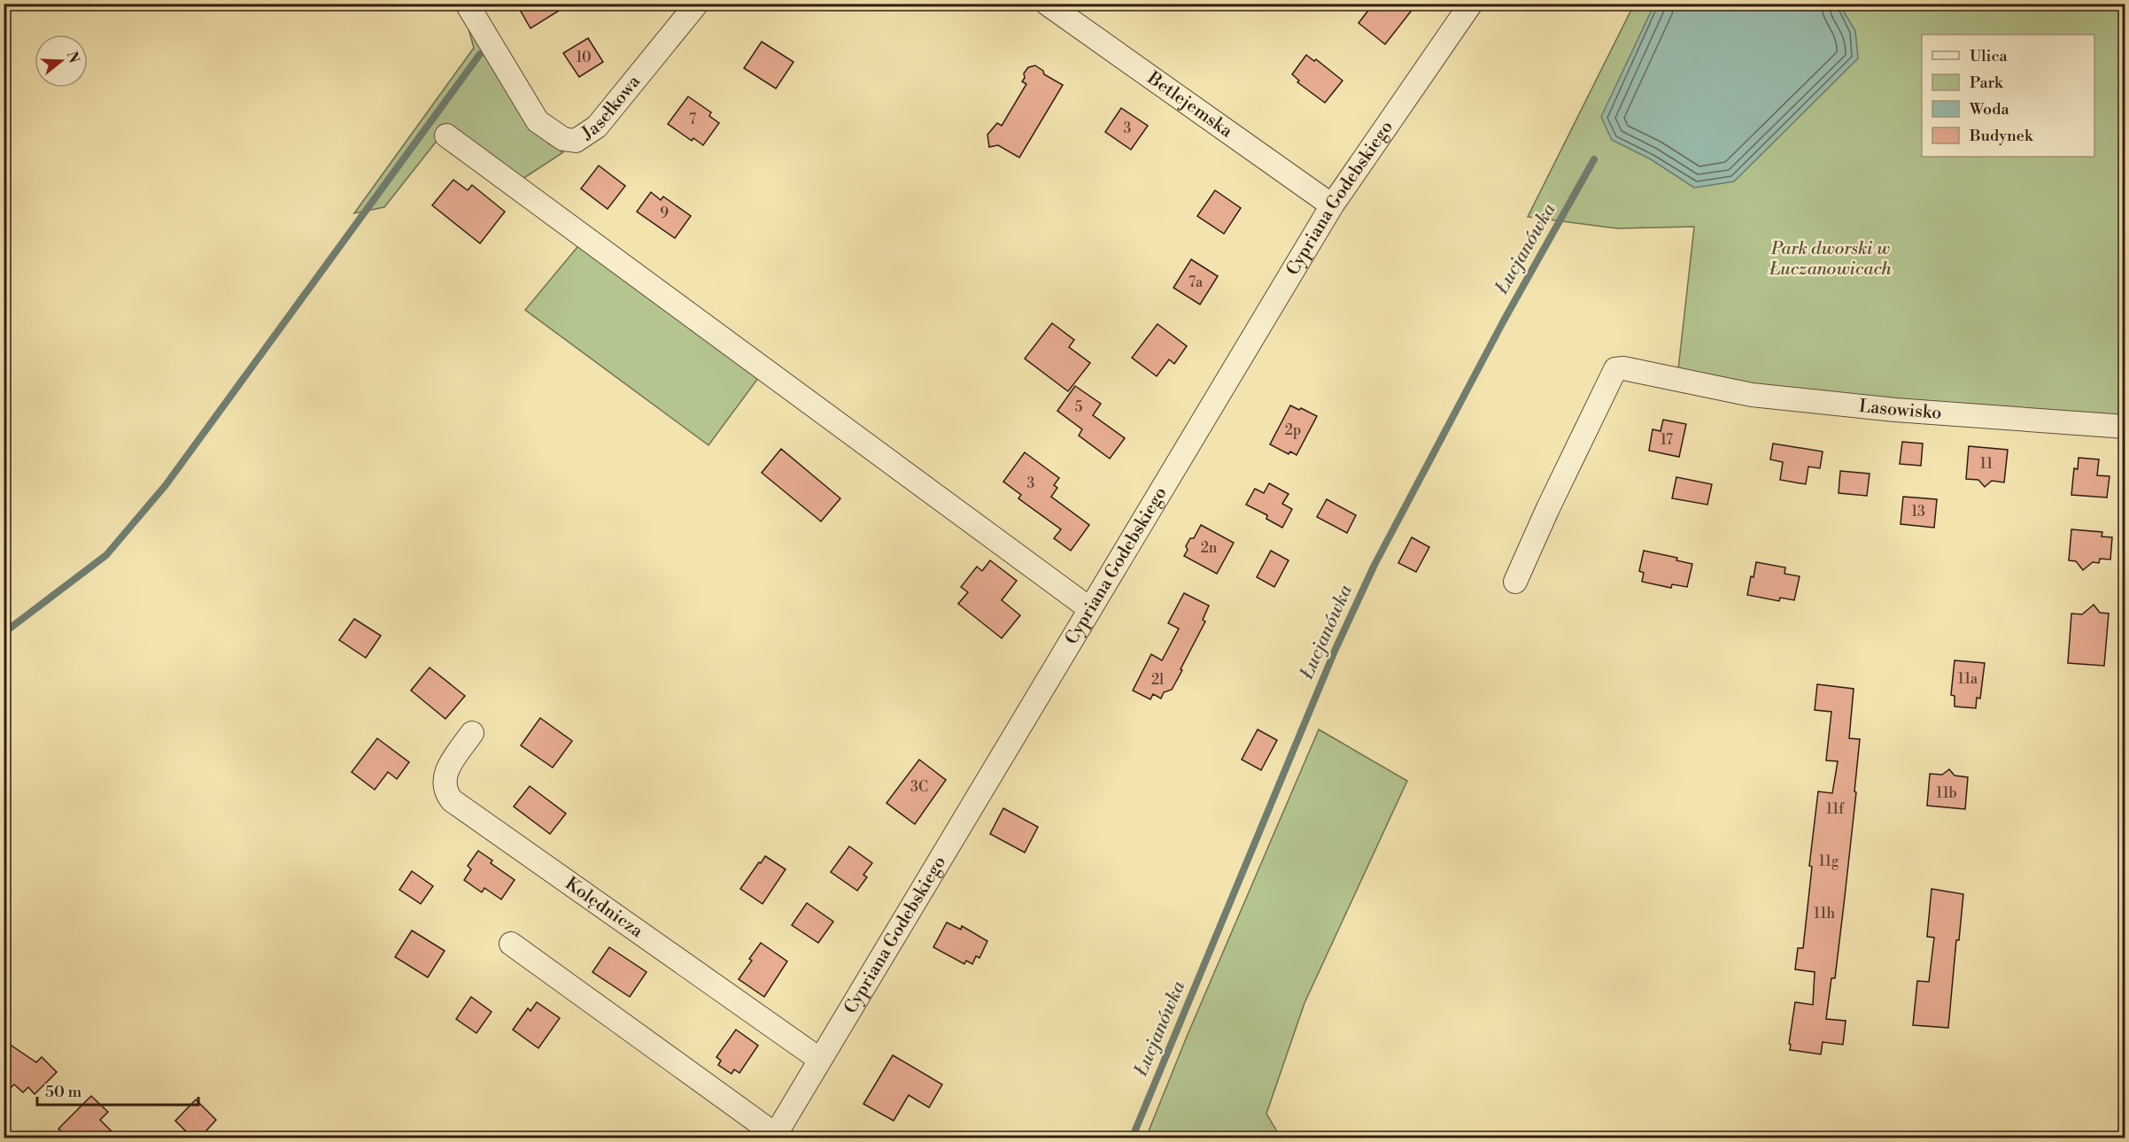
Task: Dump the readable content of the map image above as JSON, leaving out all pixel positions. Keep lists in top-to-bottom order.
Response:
{
  "streets": {
    "street": [
      "Betlejemska",
      "Jasełkowa",
      "Cypriana Godebskiego",
      "Lasowisko",
      "Kolędnicza"
    ]
  },
  "crossings": [
    ["Betlejemska", "Cypriana Godebskiego"],
    ["Cypriana Godebskiego", "Kolędnicza"]
  ],
  "water": ["Łucjanówka"],
  "parks": ["Park dworski w Łuczanowicach"],
  "house_numbers": [
    "10",
    "7",
    "3",
    "9",
    "7a",
    "5",
    "2p",
    "17",
    "11",
    "3",
    "13",
    "2n",
    "11a",
    "2l",
    "3C",
    "11b",
    "11f",
    "11g",
    "11h"
  ],
  "legend": [
    "Ulica",
    "Park",
    "Woda",
    "Budynek"
  ],
  "scale_bar": "50 m",
  "north": "right"
}
